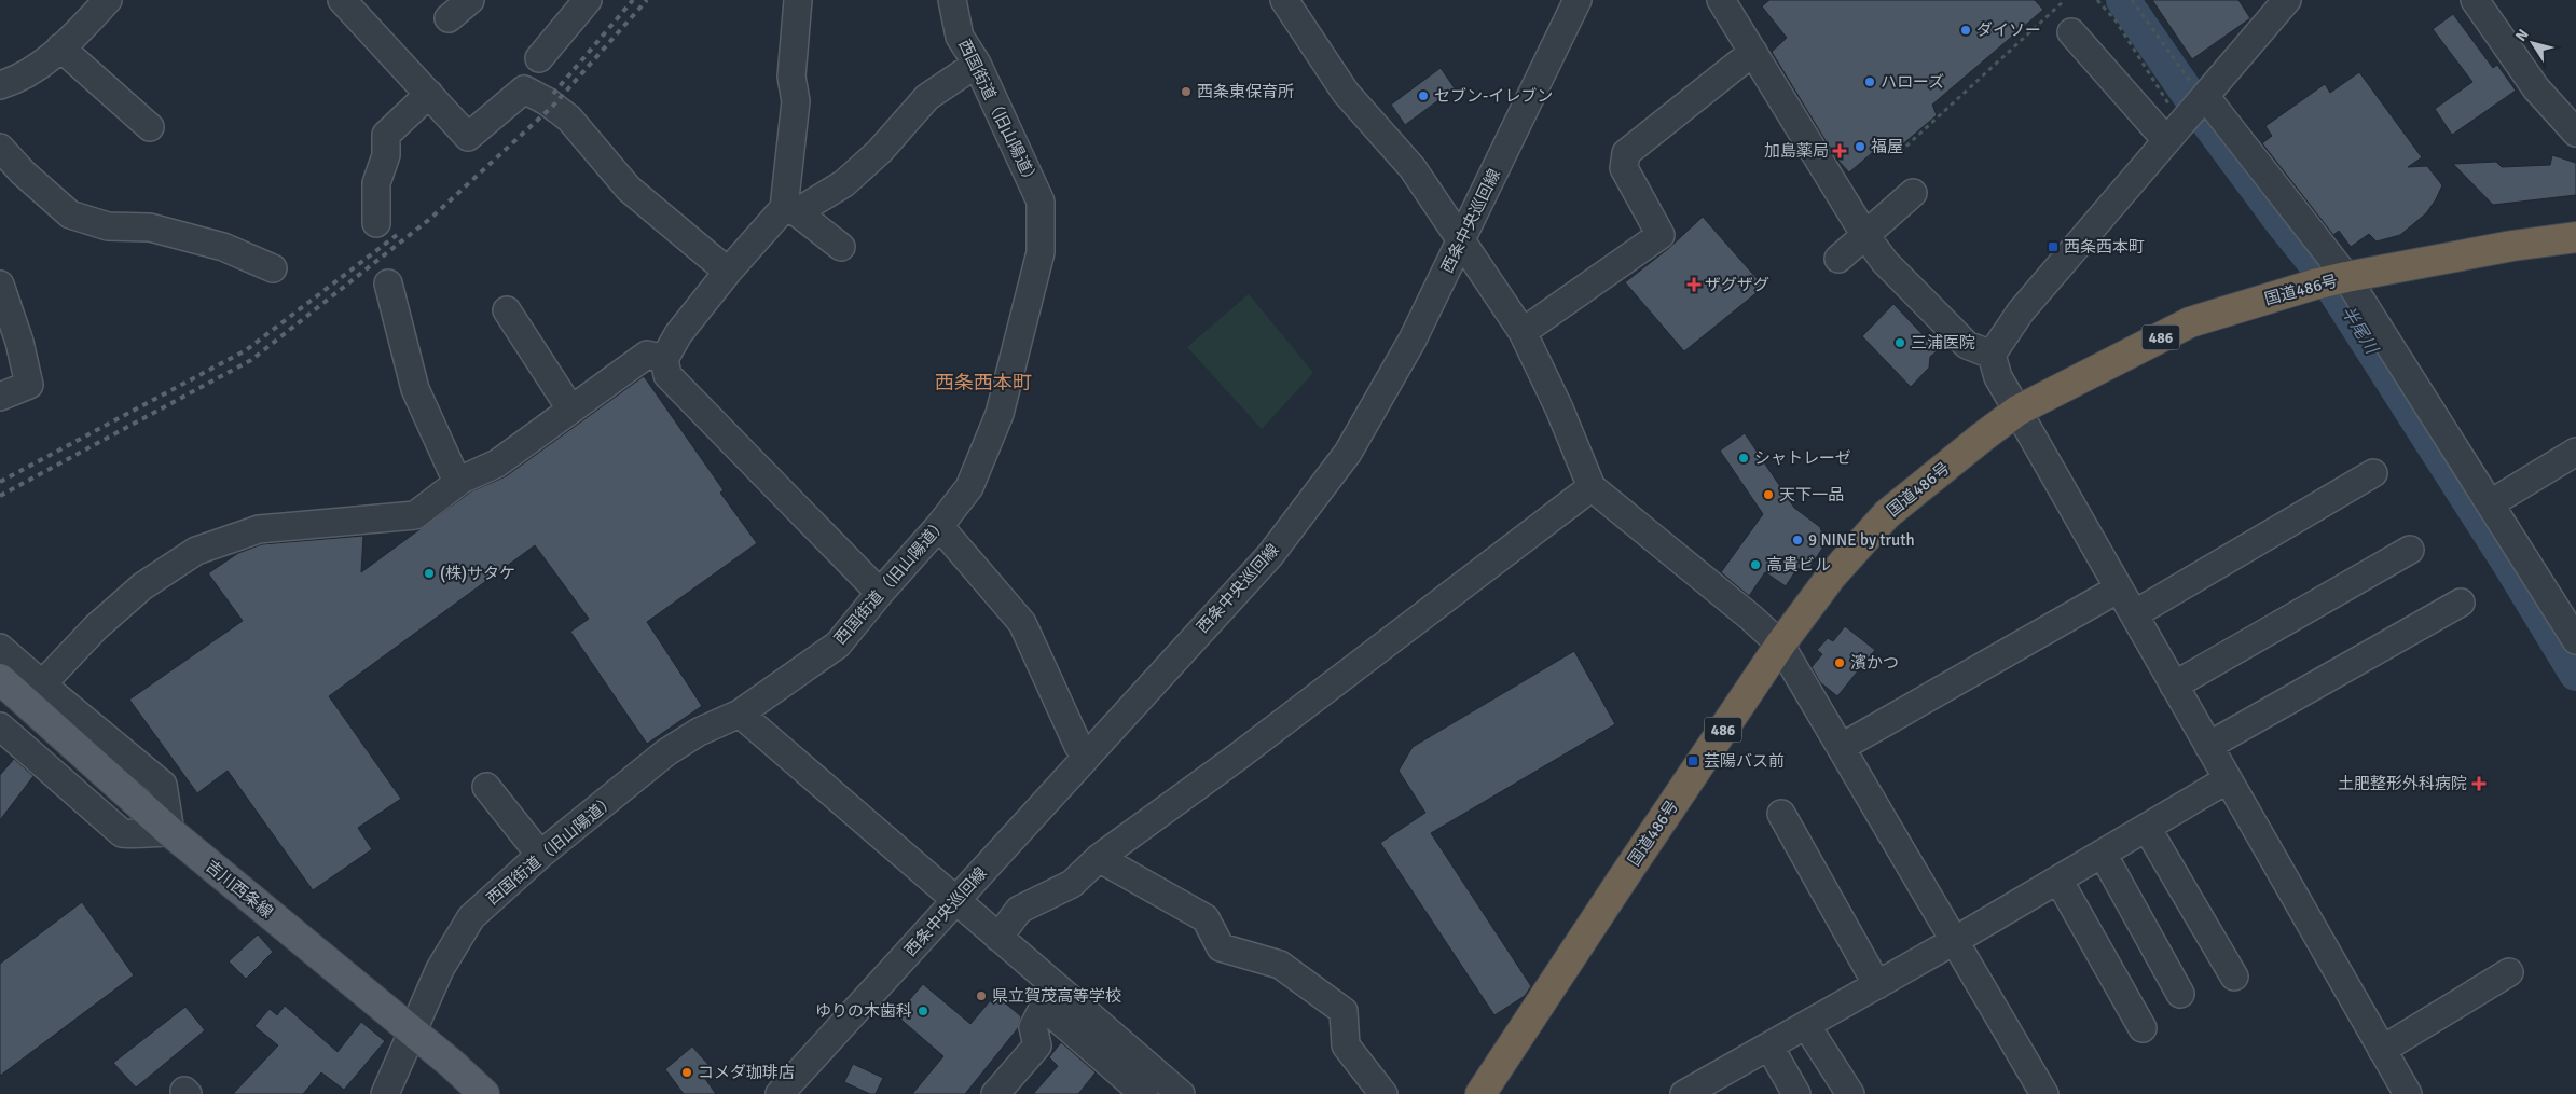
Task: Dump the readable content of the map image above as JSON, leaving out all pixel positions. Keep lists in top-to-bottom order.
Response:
{
  "streets": {
    "highway": ["国道486号", "486"],
    "main road": ["吉川西条線"],
    "street": ["西国街道（旧山陽道）", "西条中央巡回線"]
  },
  "crossings": [
    ["西国街道（旧山陽道）", "吉川西条線"]
  ],
  "districts": ["西条西本町"],
  "water": ["半尾川"],
  "places": {
    "other": [
      "ダイソー",
      "ハローズ",
      "西条東保育所",
      "セブン-イレブン",
      "福屋",
      "三浦医院",
      "シャトレーゼ",
      "天下一品",
      "9 NINE by truth",
      "高貴ビル",
      "(株)サタケ",
      "濱かつ",
      "県立賀茂高等学校",
      "ゆりの木歯科",
      "コメダ珈琲店"
    ],
    "health": ["加島薬局", "ザグザグ", "土肥整形外科病院"],
    "transit": ["西条西本町", "芸陽バス前"]
  },
  "north": "top left"
}
